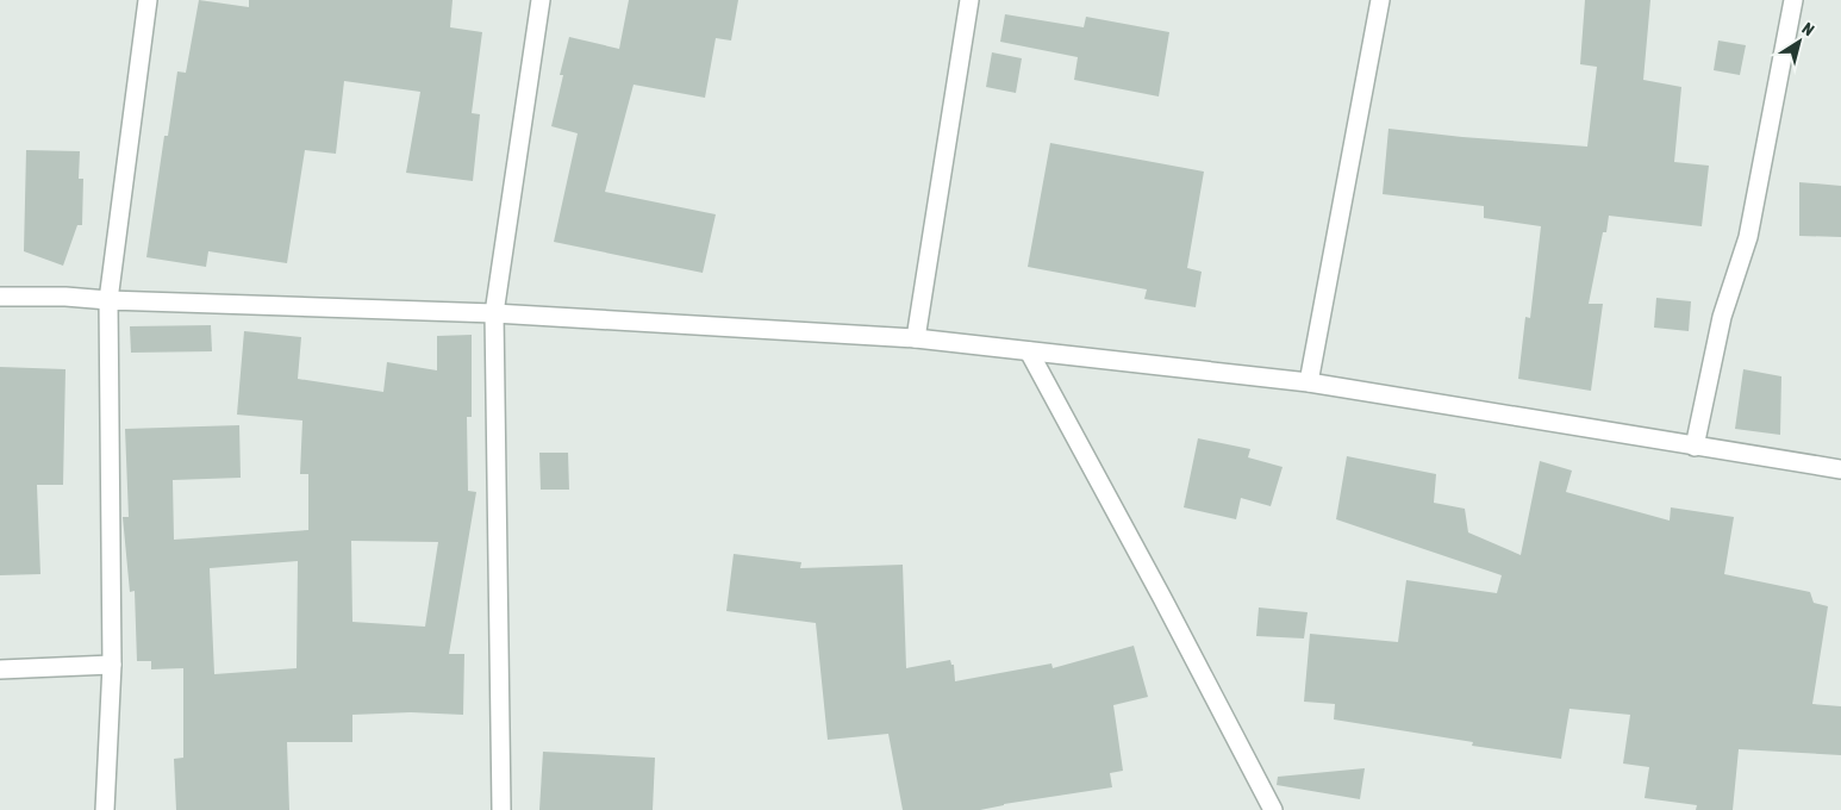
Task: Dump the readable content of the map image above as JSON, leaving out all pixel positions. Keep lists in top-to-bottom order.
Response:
{
  "north": "top right"
}
